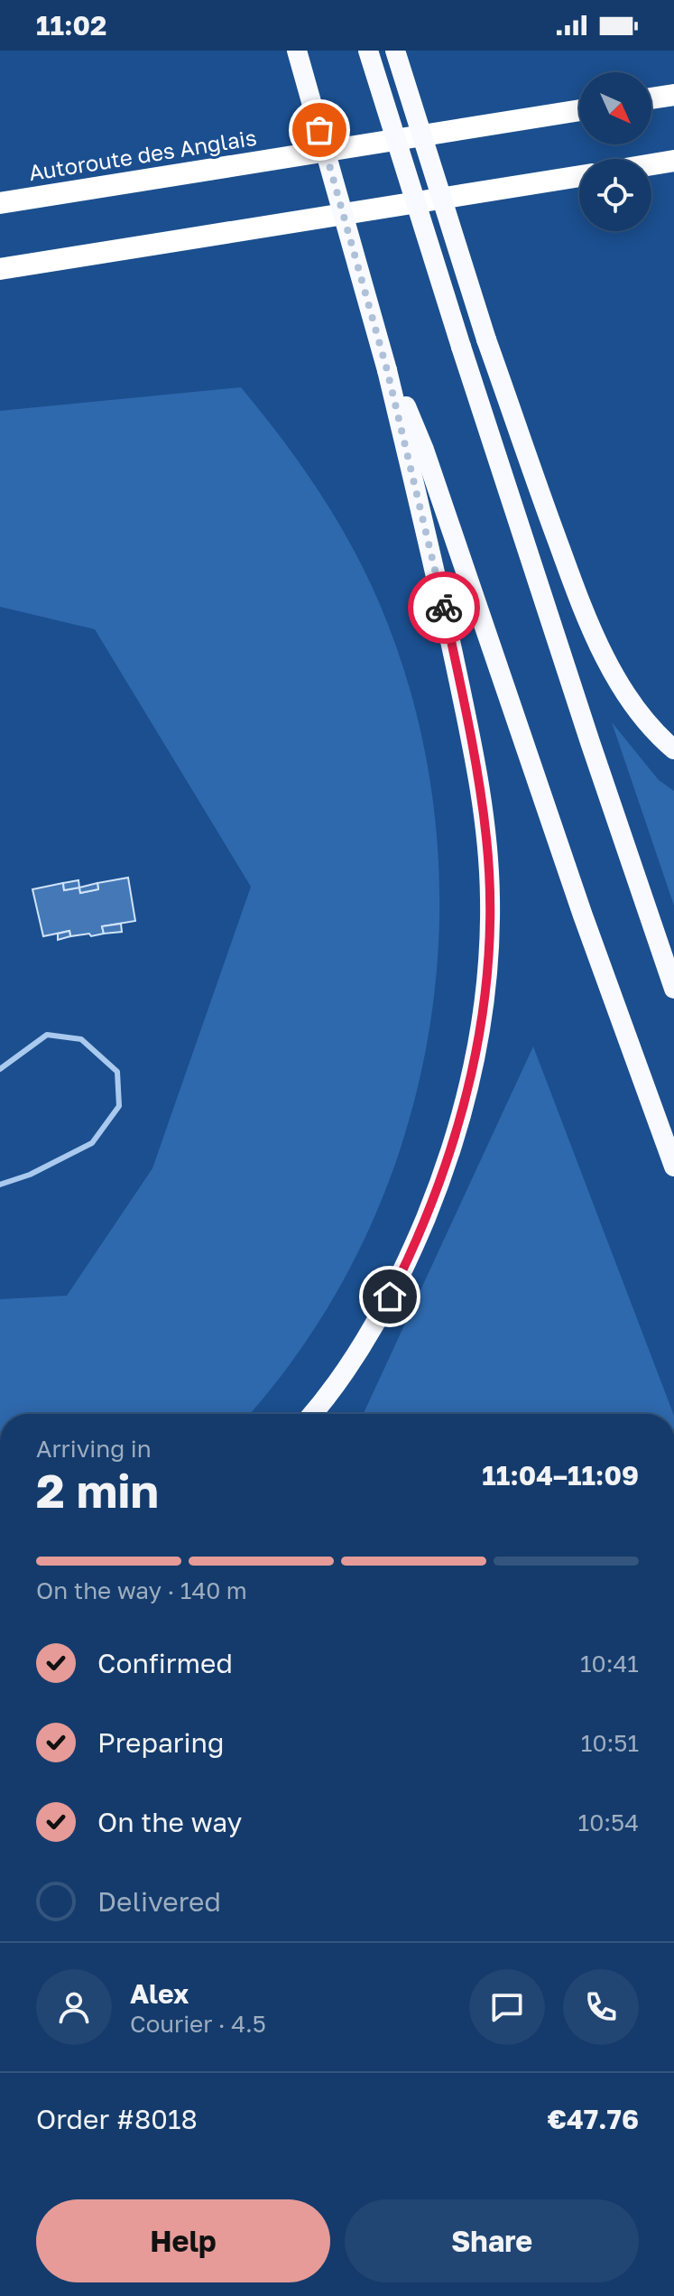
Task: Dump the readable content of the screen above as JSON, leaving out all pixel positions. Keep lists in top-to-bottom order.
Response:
{
  "streets": {
    "highway": ["Autoroute des Anglais"]
  },
  "north": "bottom right",
  "page": {
    "status": "11:02",
    "heading": ["2 min", "Arriving in", "11:04–11:09"],
    "panel": [
      "Alex",
      "Courier · 4.5",
      "Order #8018",
      "€47.76"
    ],
    "bar": "On the way · 140 m",
    "list": [
      ["Confirmed", "10:41"],
      ["Preparing", "10:51"],
      ["On the way", "10:54"],
      "Delivered"
    ],
    "buttons": ["Help", "Share"]
  }
}
